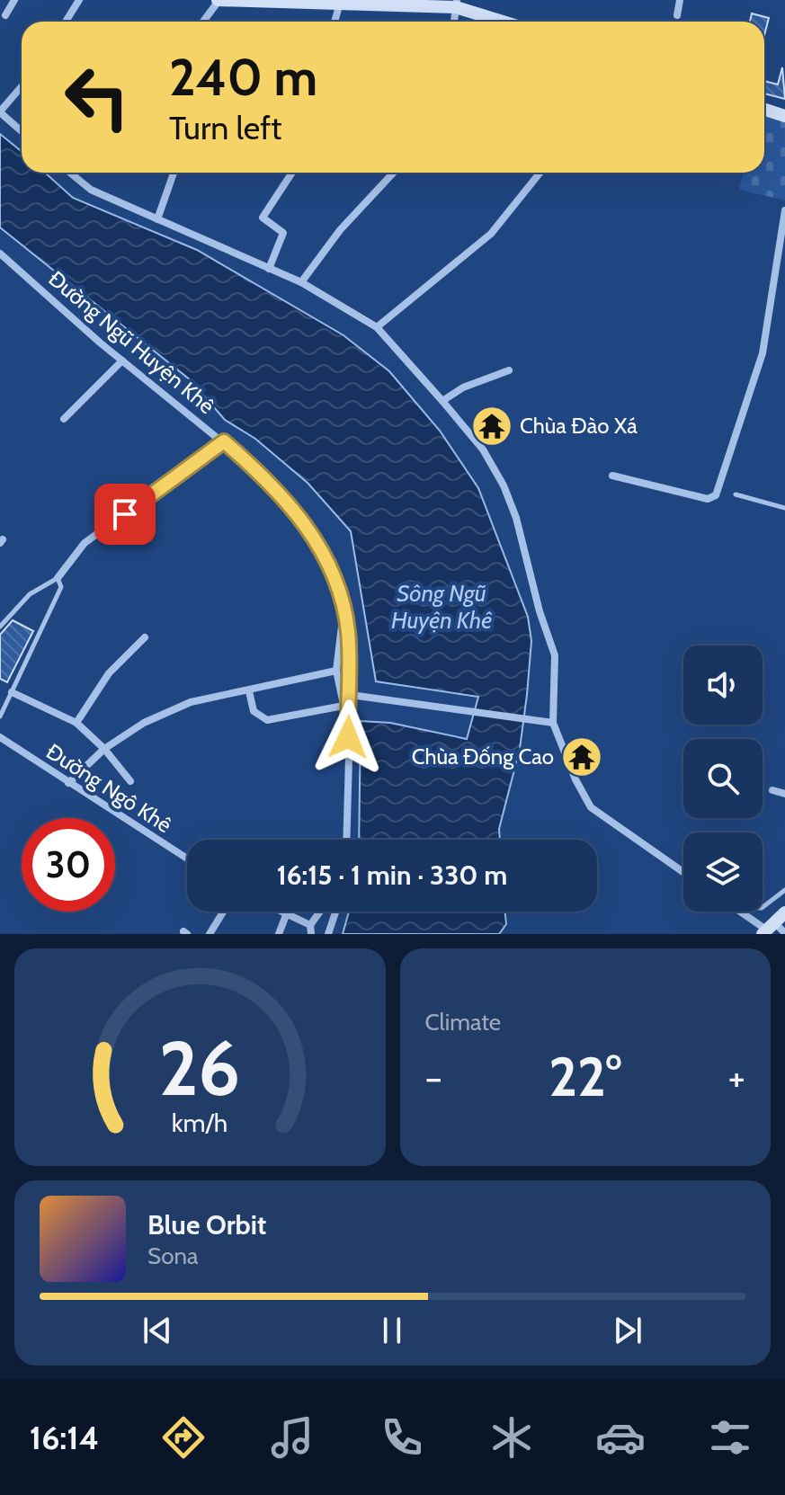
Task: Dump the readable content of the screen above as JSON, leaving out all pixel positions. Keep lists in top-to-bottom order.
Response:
{
  "streets": {
    "street": ["Đường Ngũ Huyện Khê", "Đường Ngô Khê"]
  },
  "water": ["Sông Ngũ Huyện Khê"],
  "places": {
    "temple": ["Chùa Đào Xá", "Chùa Đống Cao"]
  },
  "page": {
    "turn": ["240 m", "Turn left"],
    "limit": "30",
    "trip": "16:15 · 1 min · 330 m",
    "tile": "Climate",
    "heat": ["−", "22°", "+"],
    "song": ["Blue Orbit", "Sona"],
    "tabs": "16:14",
    "gauge": ["26", "km/h"]
  }
}
